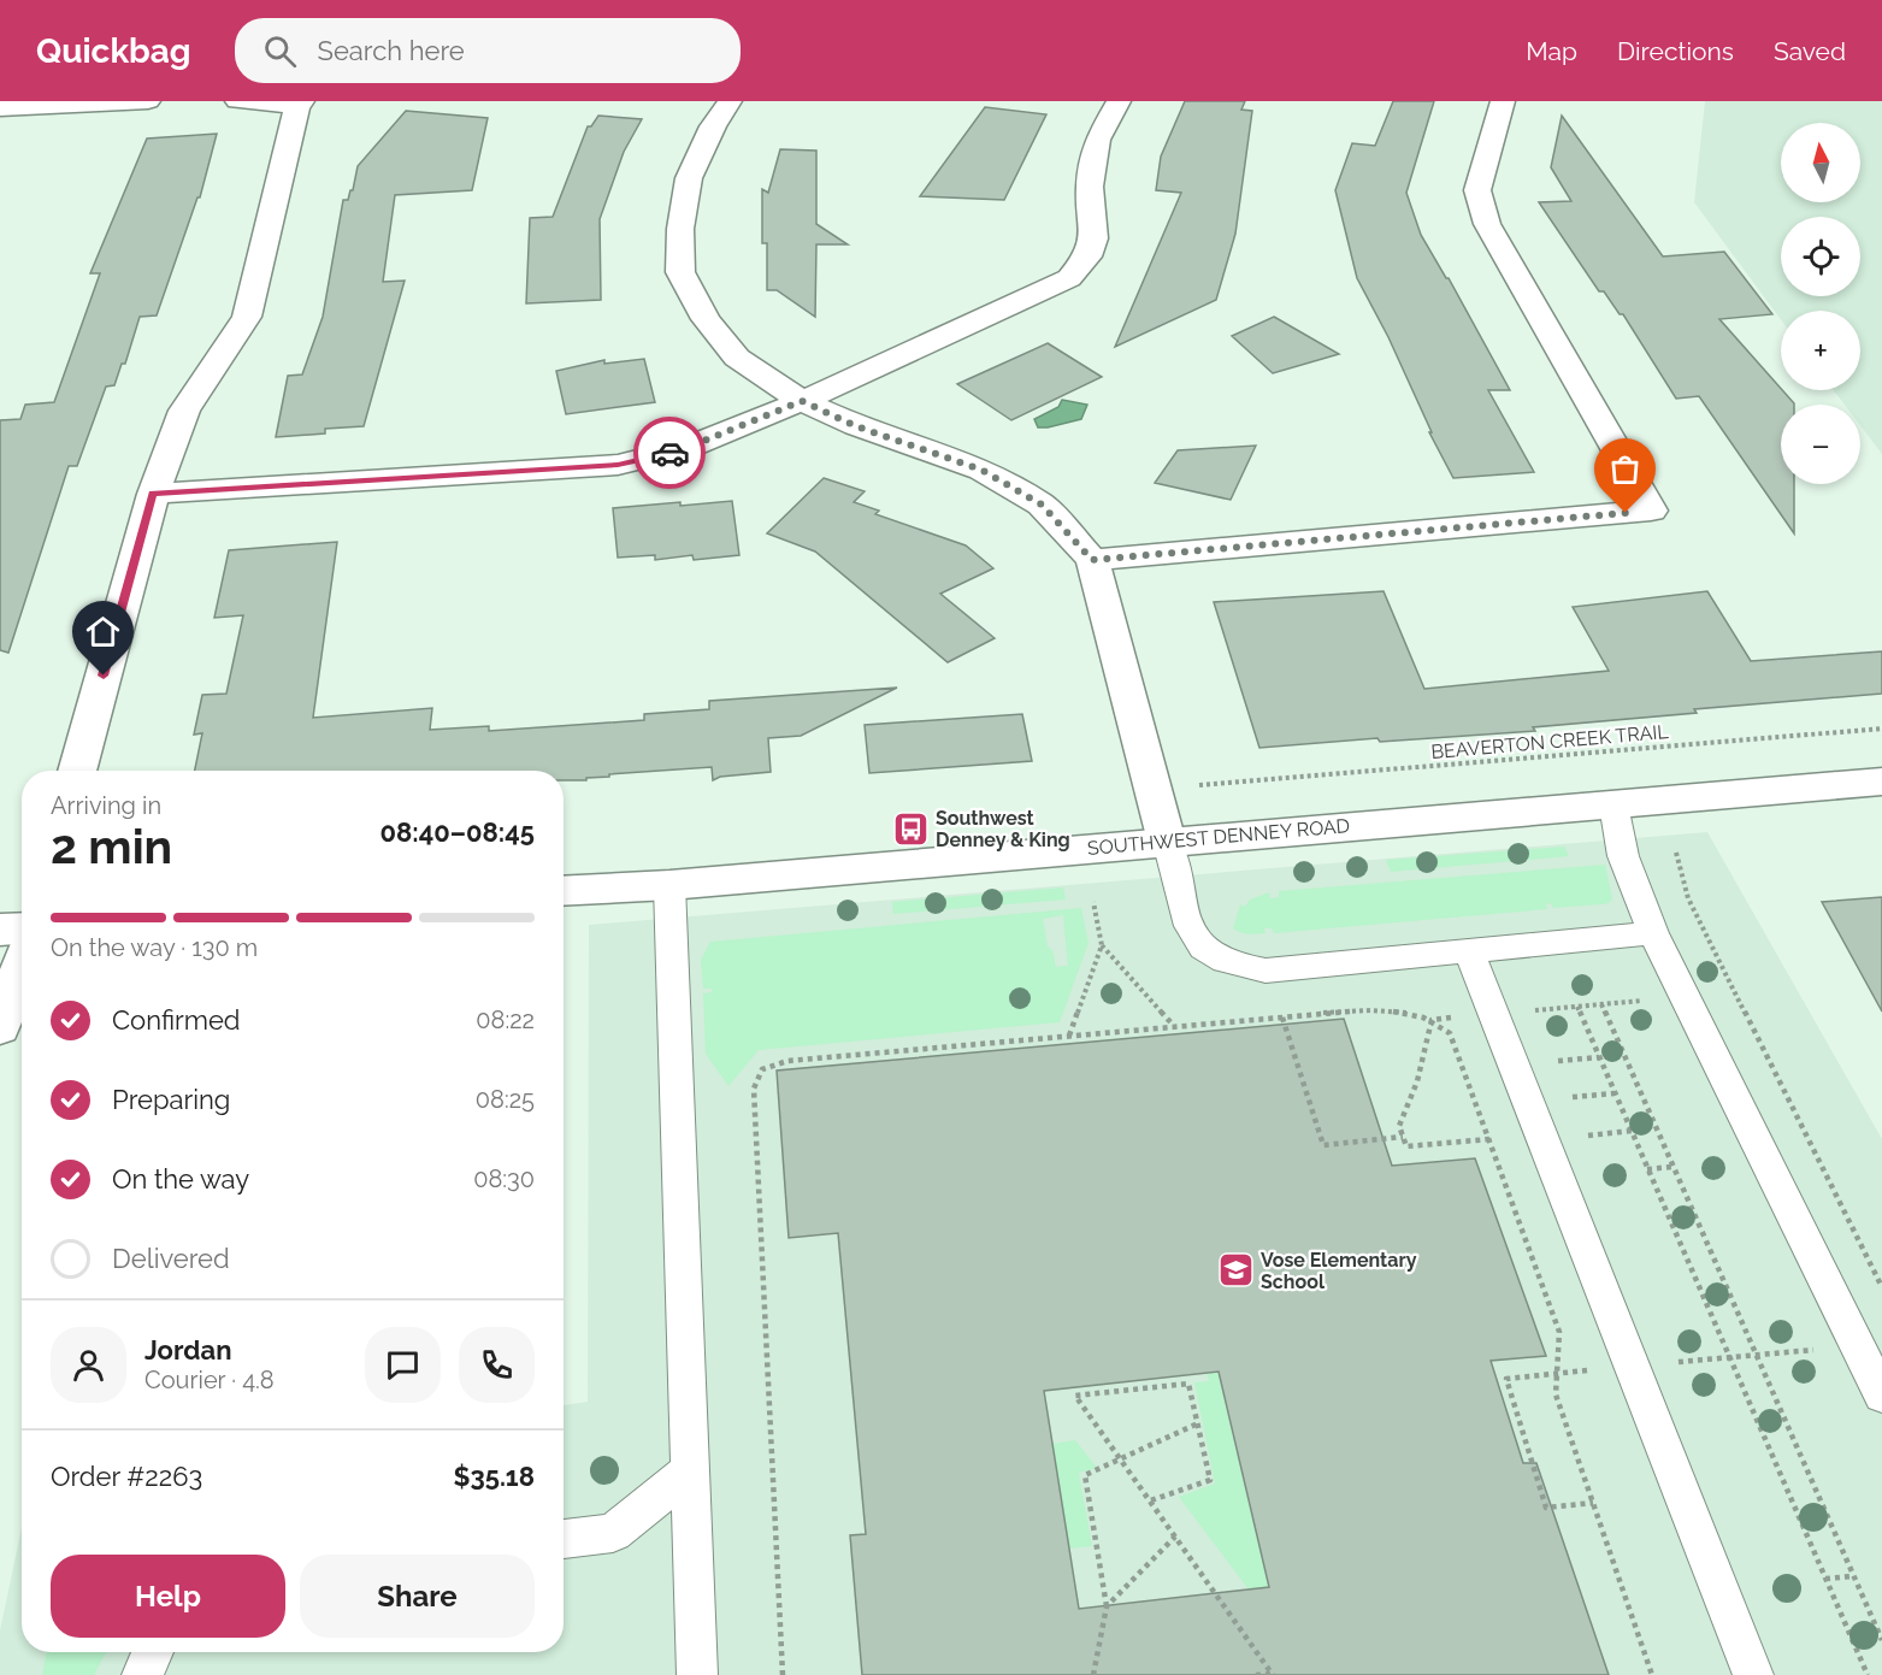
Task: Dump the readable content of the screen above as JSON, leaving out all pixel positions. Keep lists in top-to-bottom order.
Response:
{
  "streets": {
    "street": ["SOUTHWEST DENNEY ROAD"],
    "path": ["BEAVERTON CREEK TRAIL"]
  },
  "places": {
    "bus stop": ["Southwest Denney & King"],
    "school or university": ["Vose Elementary School"]
  },
  "north": "top",
  "page": {
    "header": "Quickbag",
    "search": "Search here",
    "nav": ["Map", "Directions", "Saved"],
    "map_buttons": ["+", "−"],
    "heading": ["2 min", "Arriving in", "08:40–08:45"],
    "panel": [
      "Jordan",
      "Courier · 4.8",
      "Order #2263",
      "$35.18"
    ],
    "bar": "On the way · 130 m",
    "list": [
      ["Confirmed", "08:22"],
      ["Preparing", "08:25"],
      ["On the way", "08:30"],
      "Delivered"
    ],
    "buttons": ["Help", "Share"]
  }
}
